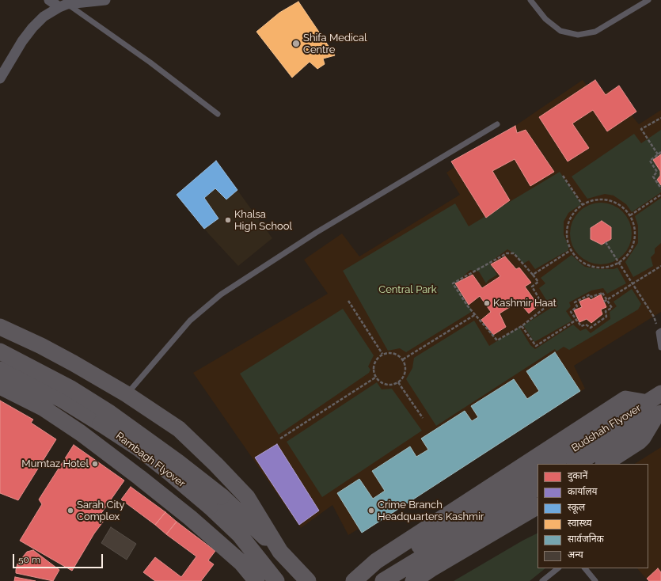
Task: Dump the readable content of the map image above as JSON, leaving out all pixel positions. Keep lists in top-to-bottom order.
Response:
{
  "streets": {
    "main road": ["Budshah Flyover", "Rambagh Flyover"]
  },
  "parks": ["Central Park"],
  "places": [
    "Shifa Medical Centre",
    "Khalsa High School",
    "Kashmir Haat",
    "Mumtaz Hotel",
    "Sarah City Complex",
    "Crime Branch Headquarters Kashmir"
  ],
  "legend": [
    "दुकानें",
    "कार्यालय",
    "स्कूल",
    "स्वास्थ्य",
    "सार्वजनिक",
    "अन्य"
  ],
  "scale_bar": "50 m"
}
